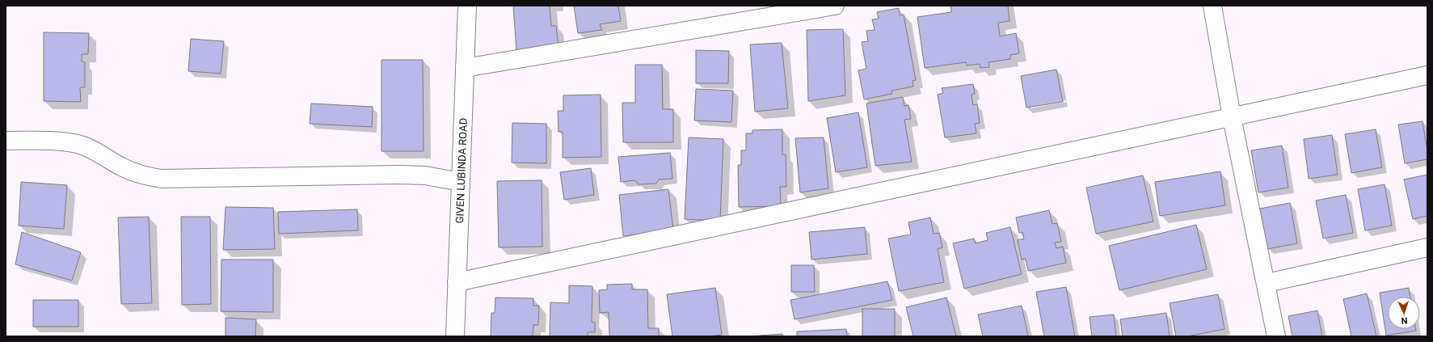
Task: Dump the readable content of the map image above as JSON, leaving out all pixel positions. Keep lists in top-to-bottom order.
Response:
{
  "streets": {
    "street": ["GIVEN LUBINDA ROAD"]
  },
  "north": "bottom"
}
